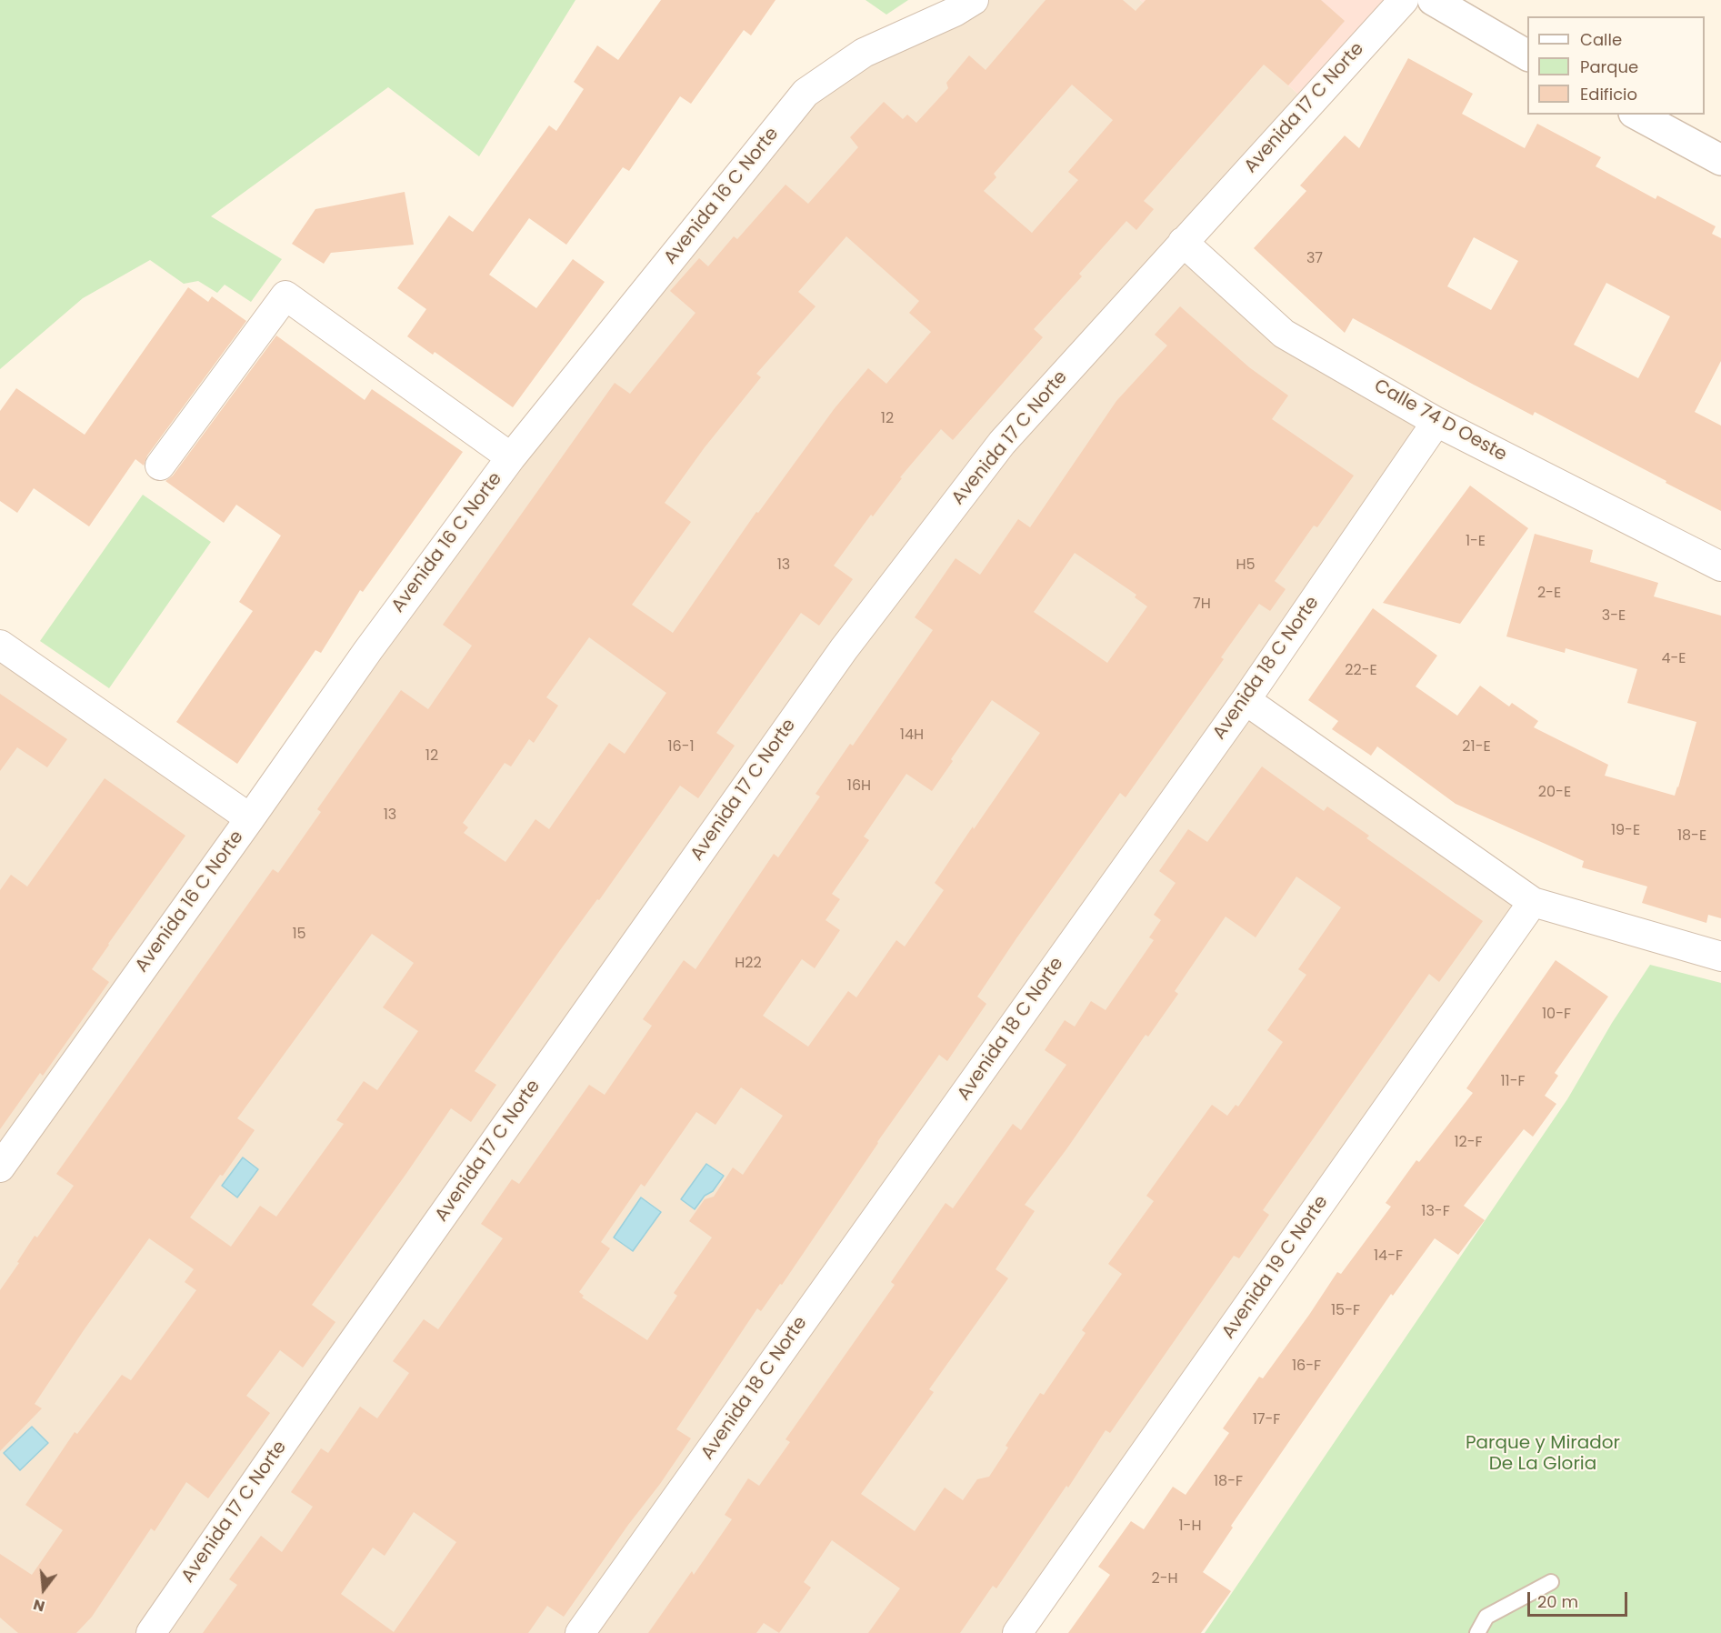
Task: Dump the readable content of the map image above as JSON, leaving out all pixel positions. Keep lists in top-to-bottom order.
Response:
{
  "streets": {
    "street": [
      "Avenida 17 C Norte",
      "Avenida 16 C Norte",
      "Calle 74 D Oeste",
      "Avenida 18 C Norte",
      "Avenida 19 C Norte"
    ]
  },
  "crossings": [
    ["Avenida 17 C Norte", "Calle 74 D Oeste"],
    ["Calle 74 D Oeste", "Avenida 18 C Norte"]
  ],
  "parks": ["Parque y Mirador De La Gloria"],
  "house_numbers": [
    "37",
    "12",
    "1-E",
    "13",
    "H5",
    "2-E",
    "7H",
    "3-E",
    "4-E",
    "22-E",
    "14H",
    "16-1",
    "21-E",
    "12",
    "16H",
    "20-E",
    "13",
    "19-E",
    "18-E",
    "15",
    "H22",
    "10-F",
    "11-F",
    "12-F",
    "13-F",
    "14-F",
    "15-F",
    "16-F",
    "17-F",
    "18-F",
    "1-H",
    "2-H"
  ],
  "legend": ["Calle", "Parque", "Edificio"],
  "scale_bar": "20 m",
  "north": "bottom"
}
